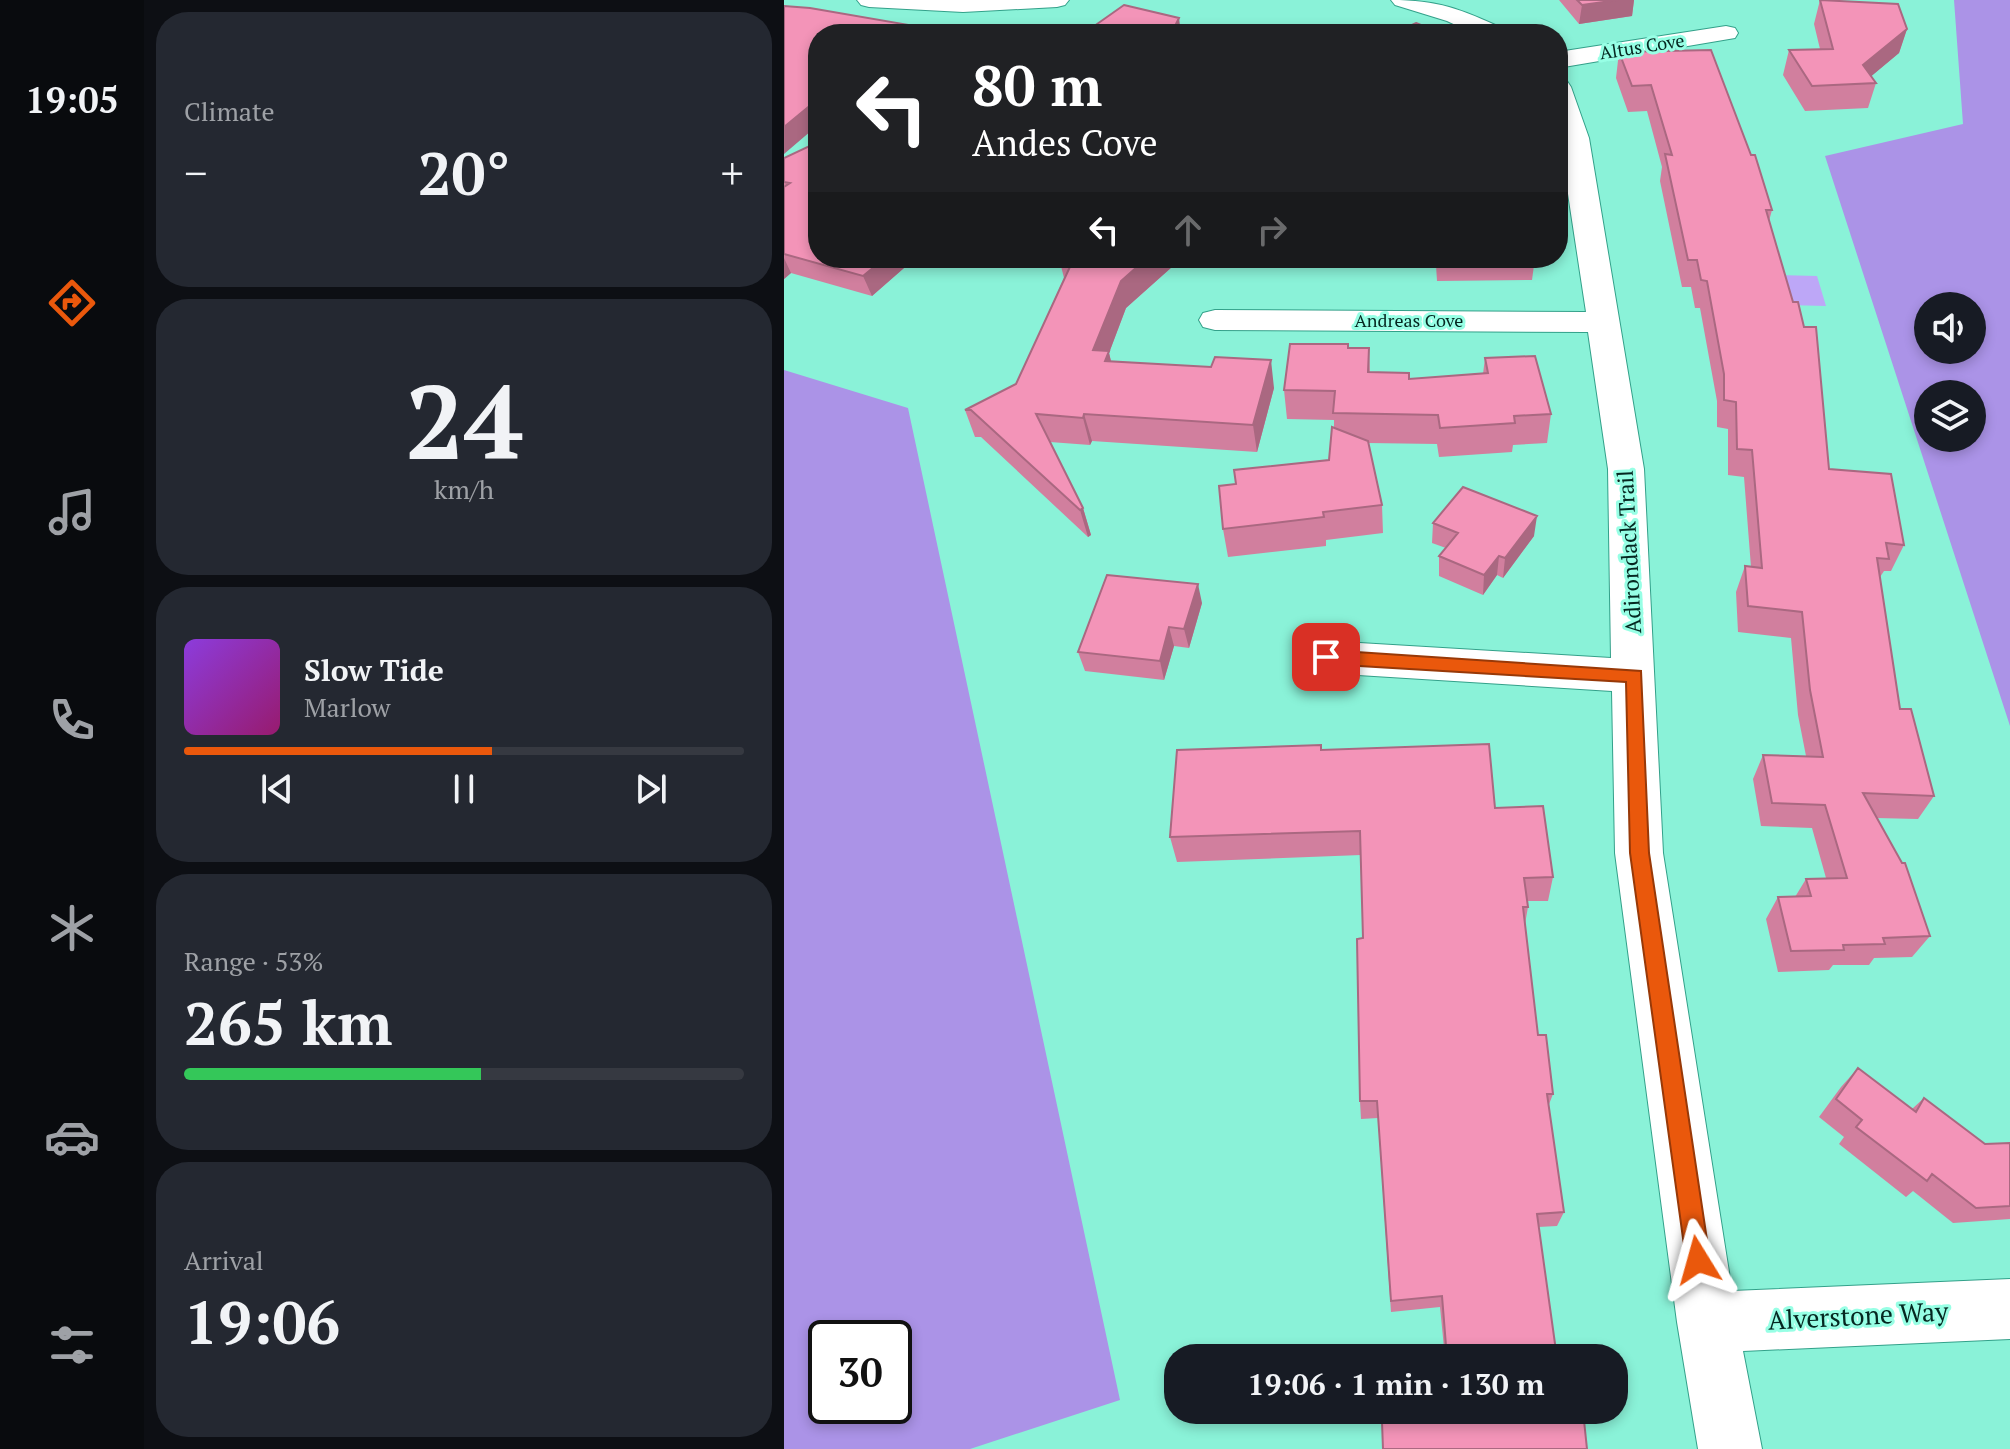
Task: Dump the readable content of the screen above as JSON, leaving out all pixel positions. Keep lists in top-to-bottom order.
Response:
{
  "streets": {
    "street": [
      "Altus Cove",
      "Andreas Cove",
      "Adirondack Trail",
      "Alverstone Way"
    ]
  },
  "crossings": [
    ["Andreas Cove", "Adirondack Trail"],
    ["Adirondack Trail", "Alverstone Way"]
  ],
  "page": {
    "tabs": "19:05",
    "tile": [
      "Climate",
      ["24", "km/h"],
      ["Range · 53%", "265 km"],
      ["Arrival", "19:06"]
    ],
    "turn": ["80 m", "Andes Cove"],
    "heat": ["−", "20°", "+"],
    "song": ["Slow Tide", "Marlow"],
    "limit": "30",
    "trip": "19:06 · 1 min · 130 m"
  }
}
